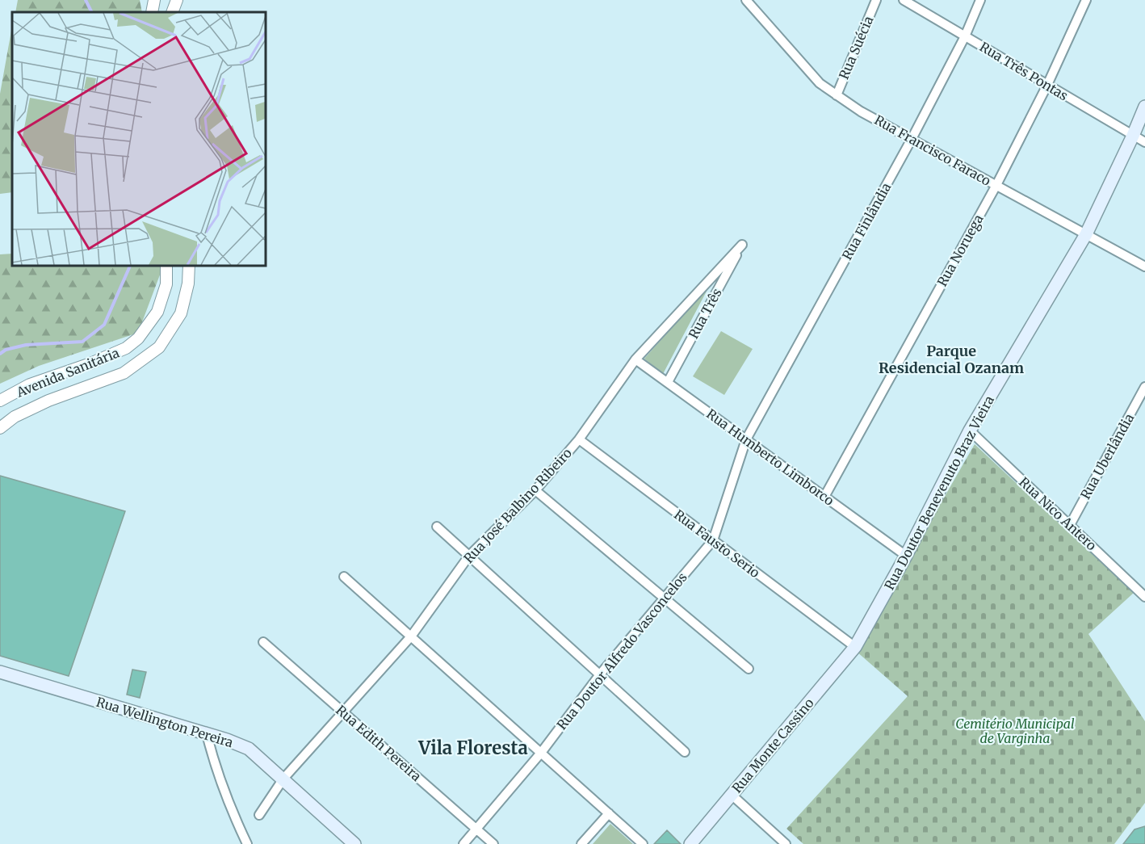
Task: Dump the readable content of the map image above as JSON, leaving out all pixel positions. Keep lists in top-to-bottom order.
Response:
{
  "streets": {
    "main road": ["Rua Doutor Benevenuto Braz Vieira", "Rua Wellington Pereira", "Rua Monte Cassino"],
    "street": [
      "Rua Suécia",
      "Rua Três Pontas",
      "Rua Francisco Faraco",
      "Rua Finlândia",
      "Rua Noruega",
      "Rua Três",
      "Avenida Sanitária",
      "Rua Uberlândia",
      "Rua Humberto Limborco",
      "Rua José Balbino Ribeiro",
      "Rua Nico Antero",
      "Rua Fausto Serio",
      "Rua Doutor Alfredo Vasconcelos",
      "Rua Edith Pereira"
    ]
  },
  "crossings": [
    ["Rua Suécia", "Rua Francisco Faraco"],
    ["Rua Três Pontas", "Rua Finlândia"],
    ["Rua Três Pontas", "Rua Noruega"],
    ["Rua Três Pontas", "Rua Doutor Benevenuto Braz Vieira"],
    ["Rua Francisco Faraco", "Rua Finlândia"],
    ["Rua Francisco Faraco", "Rua Noruega"],
    ["Rua Francisco Faraco", "Rua Doutor Benevenuto Braz Vieira"],
    ["Rua Finlândia", "Rua Humberto Limborco"],
    ["Rua Finlândia", "Rua Doutor Alfredo Vasconcelos"],
    ["Rua Noruega", "Rua Humberto Limborco"],
    ["Rua Três", "Rua Humberto Limborco"],
    ["Rua Três", "Rua José Balbino Ribeiro"],
    ["Rua Uberlândia", "Rua Nico Antero"],
    ["Rua Humberto Limborco", "Rua Doutor Benevenuto Braz Vieira"],
    ["Rua Humberto Limborco", "Rua José Balbino Ribeiro"],
    ["Rua Humberto Limborco", "Rua Doutor Alfredo Vasconcelos"],
    ["Rua Doutor Benevenuto Braz Vieira", "Rua Nico Antero"],
    ["Rua Doutor Benevenuto Braz Vieira", "Rua Fausto Serio"],
    ["Rua Doutor Benevenuto Braz Vieira", "Rua Monte Cassino"],
    ["Rua José Balbino Ribeiro", "Rua Fausto Serio"],
    ["Rua José Balbino Ribeiro", "Rua Wellington Pereira"],
    ["Rua José Balbino Ribeiro", "Rua Edith Pereira"],
    ["Rua Fausto Serio", "Rua Doutor Alfredo Vasconcelos"],
    ["Rua Fausto Serio", "Rua Monte Cassino"],
    ["Rua Doutor Alfredo Vasconcelos", "Rua Edith Pereira"]
  ],
  "districts": ["Parque Residencial Ozanam", "Vila Floresta"],
  "parks": ["Cemitério Municipal de Varginha"]
}
